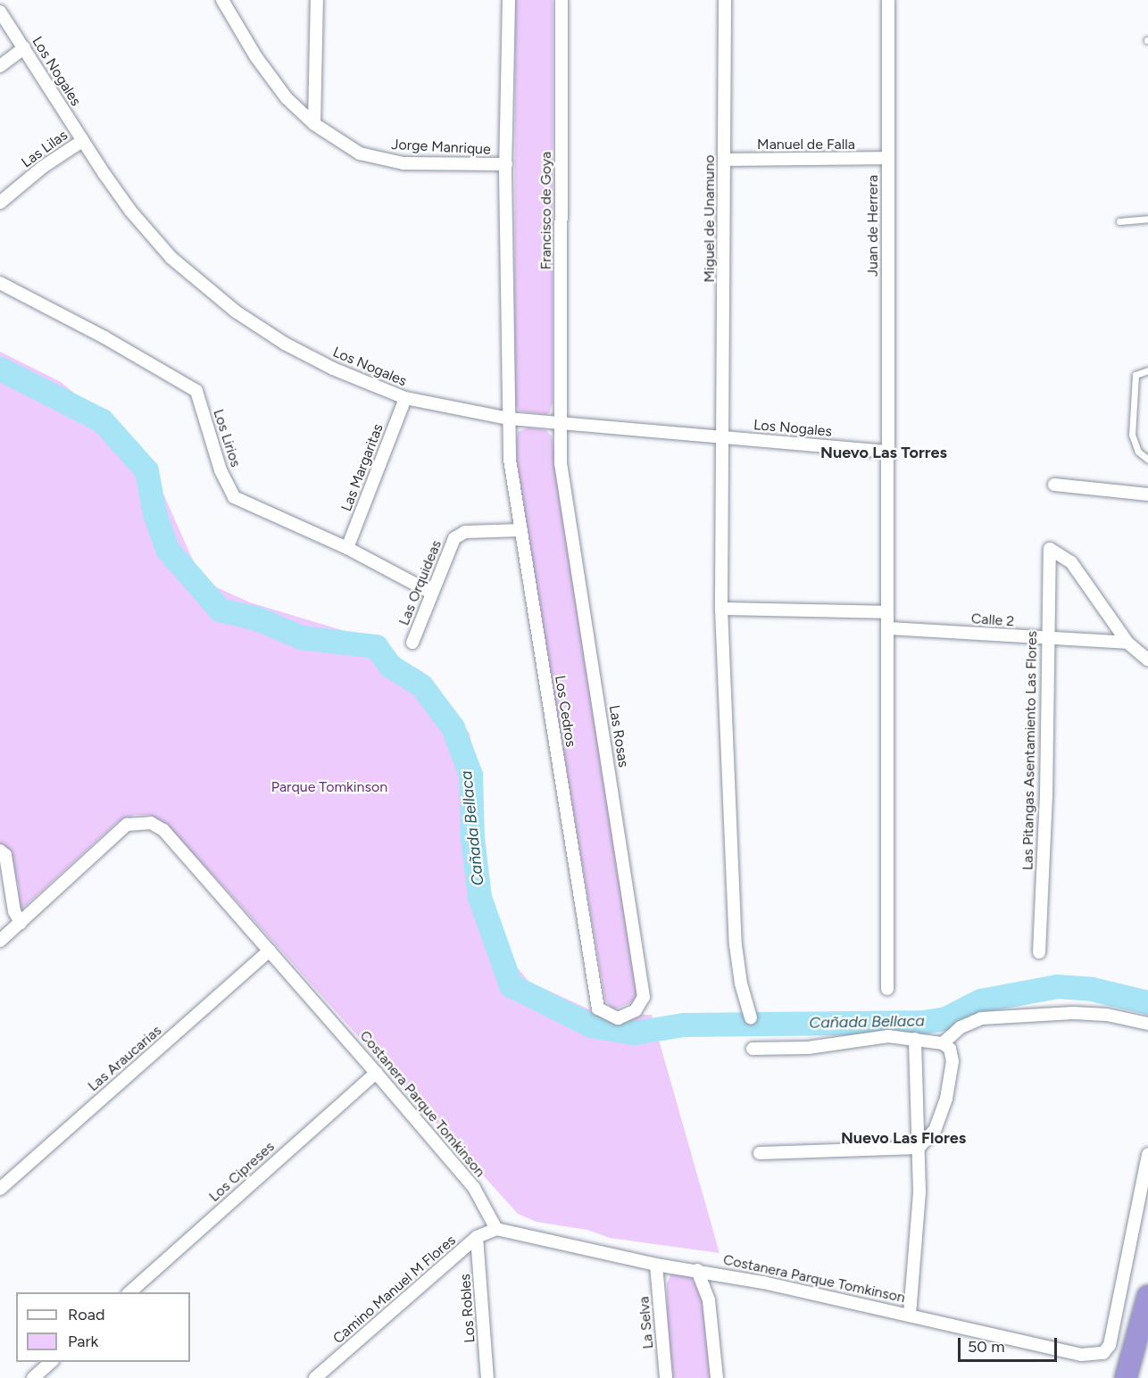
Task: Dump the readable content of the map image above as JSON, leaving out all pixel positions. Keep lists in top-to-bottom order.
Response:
{
  "streets": {
    "street": [
      "Los Nogales",
      "Manuel de Falla",
      "Jorge Manrique",
      "Las Lilas",
      "Francisco de Goya",
      "Miguel de Unamuno",
      "Juan de Herrera",
      "Los Lirios",
      "Las Margaritas",
      "Las Orquideas",
      "Calle 2",
      "Los Cedros",
      "Las Rosas",
      "Las Pitangas Asentamiento Las Flores",
      "Las Araucarias",
      "Costanera Parque Tomkinson",
      "Los Cipreses",
      "Camino Manuel M Flores",
      "Los Robles",
      "La Selva"
    ]
  },
  "crossings": [
    ["Los Nogales", "Las Lilas"],
    ["Los Nogales", "Francisco de Goya"],
    ["Los Nogales", "Miguel de Unamuno"],
    ["Los Nogales", "Juan de Herrera"],
    ["Los Nogales", "Las Margaritas"],
    ["Los Nogales", "Los Cedros"],
    ["Los Nogales", "Las Rosas"],
    ["Manuel de Falla", "Miguel de Unamuno"],
    ["Manuel de Falla", "Juan de Herrera"],
    ["Francisco de Goya", "Las Rosas"],
    ["Juan de Herrera", "Calle 2"],
    ["Los Lirios", "Las Margaritas"],
    ["Los Lirios", "Las Orquideas"],
    ["Las Orquideas", "Los Cedros"],
    ["Calle 2", "Las Pitangas Asentamiento Las Flores"],
    ["Los Cedros", "Las Rosas"],
    ["Las Araucarias", "Costanera Parque Tomkinson"],
    ["Costanera Parque Tomkinson", "Los Cipreses"],
    ["Costanera Parque Tomkinson", "Camino Manuel M Flores"],
    ["Costanera Parque Tomkinson", "La Selva"],
    ["Camino Manuel M Flores", "Los Robles"]
  ],
  "districts": ["Nuevo Las Torres", "Nuevo Las Flores"],
  "water": ["Cañada Bellaca"],
  "parks": ["Parque Tomkinson"],
  "legend": ["Road", "Park"],
  "scale_bar": "50 m"
}
